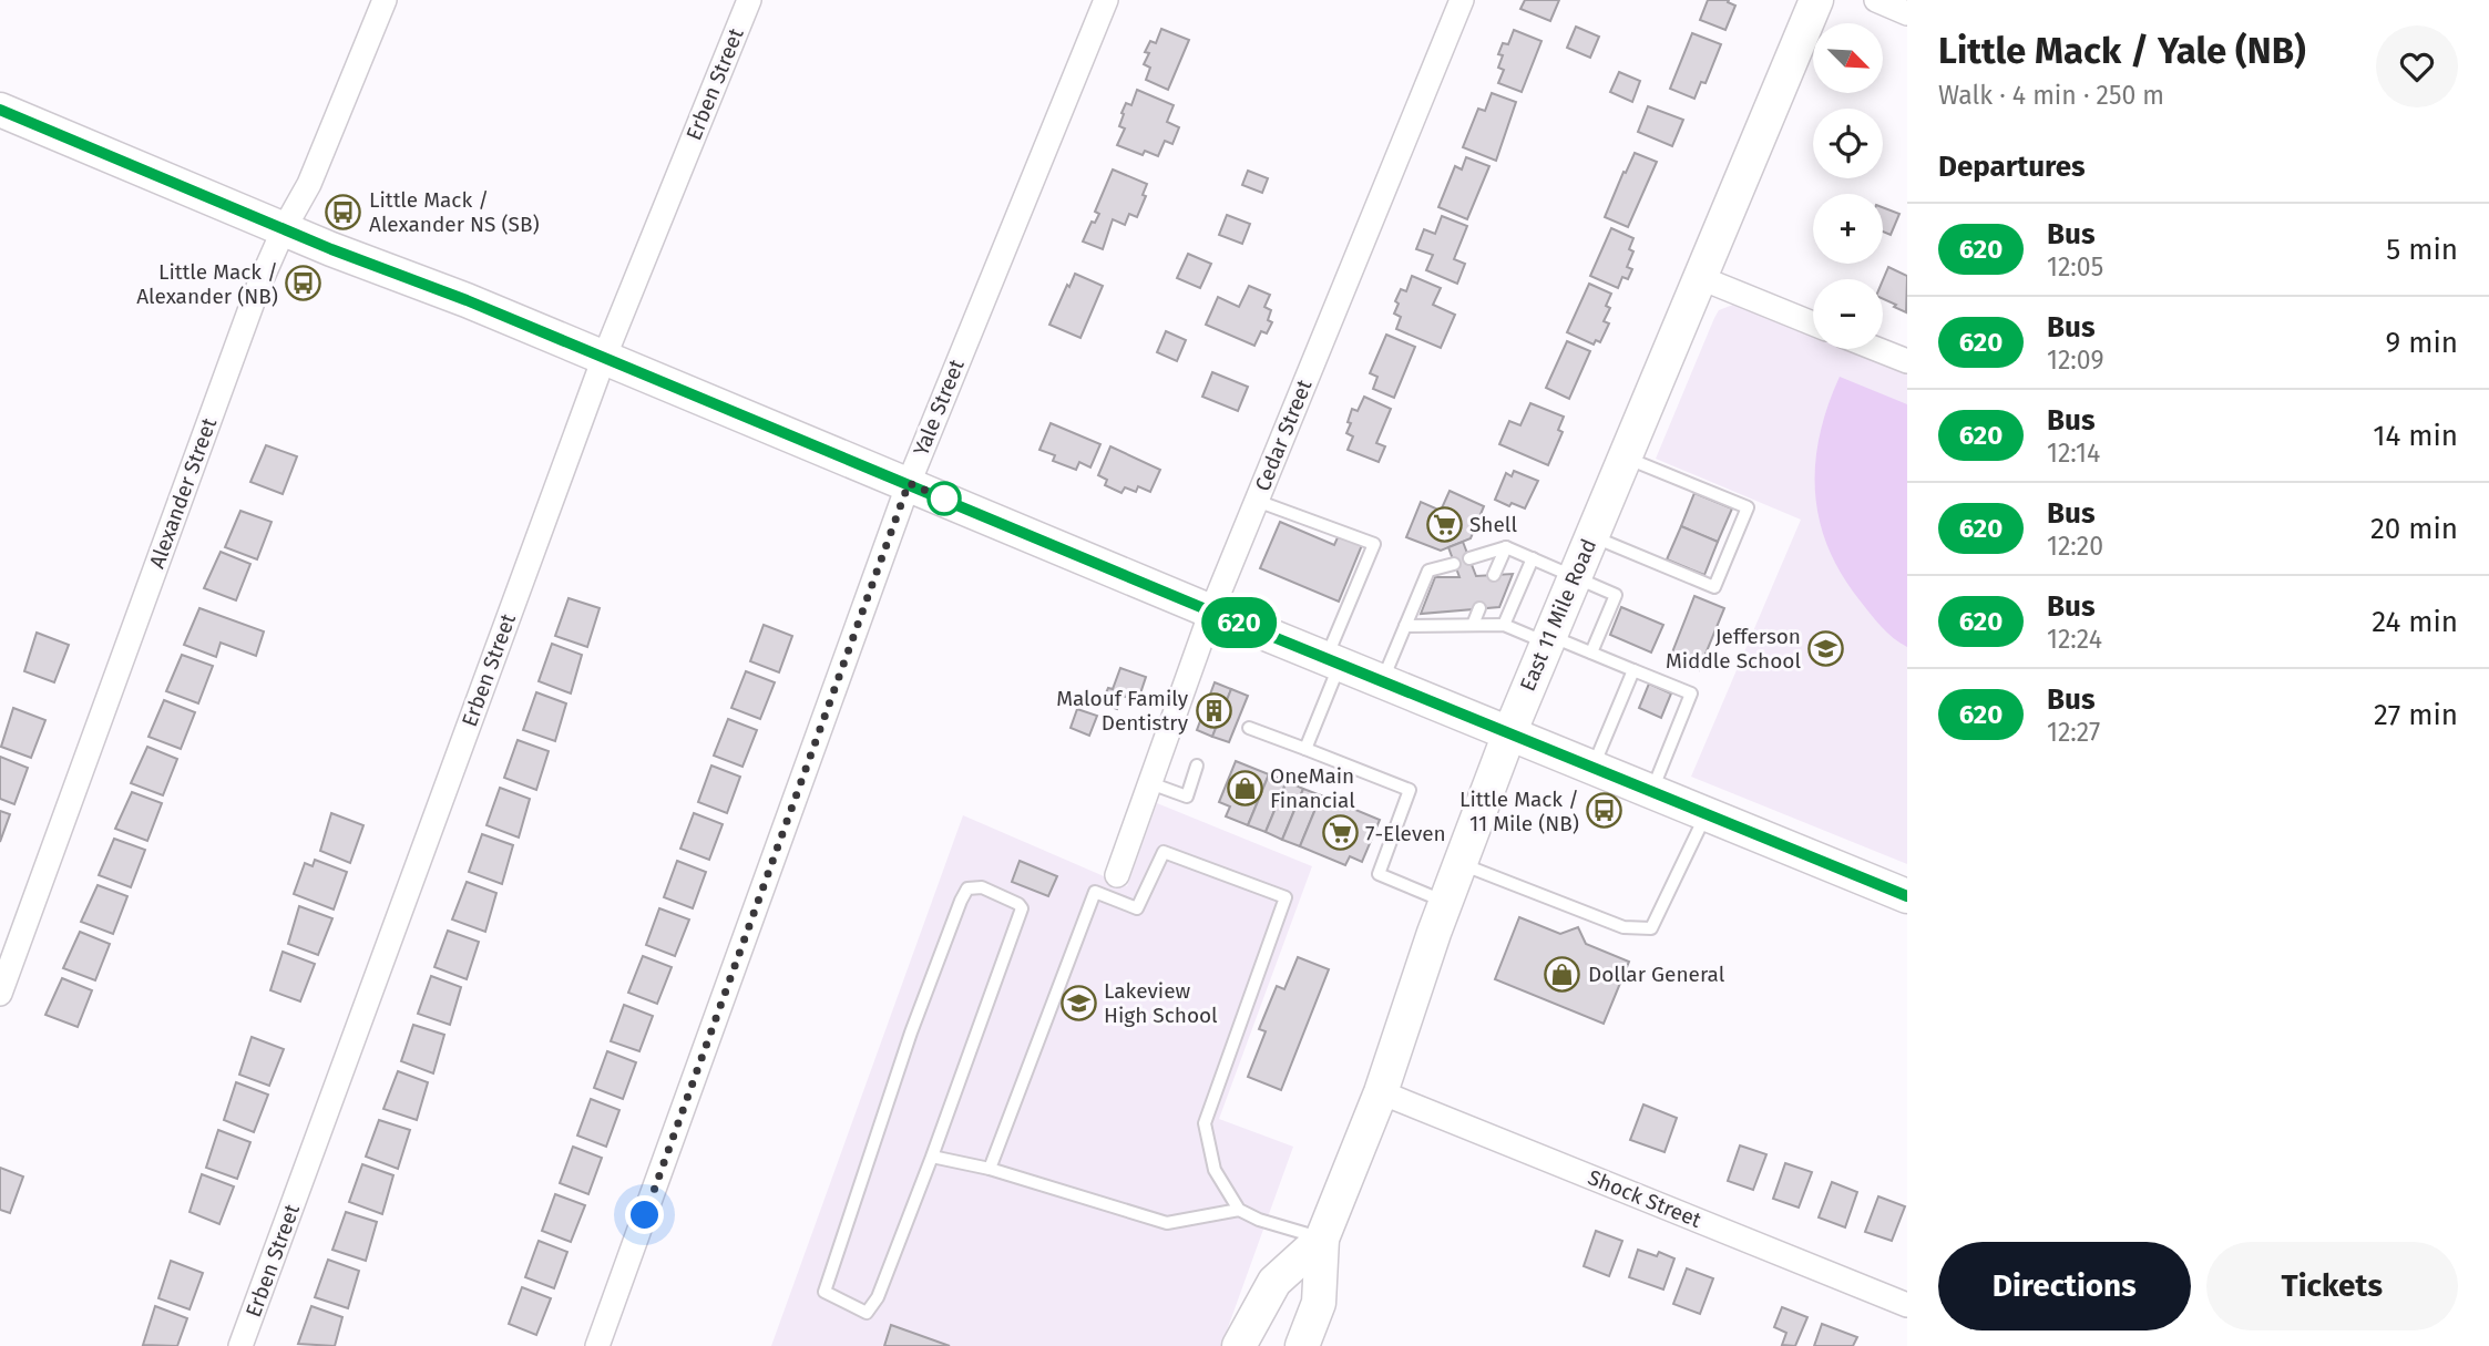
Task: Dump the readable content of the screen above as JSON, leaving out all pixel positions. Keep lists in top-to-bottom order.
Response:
{
  "streets": {
    "main road": ["East 11 Mile Road"],
    "street": [
      "Erben Street",
      "Yale Street",
      "Cedar Street",
      "Alexander Street",
      "Shock Street"
    ]
  },
  "crossings": [
    ["East 11 Mile Road", "Shock Street"]
  ],
  "places": {
    "bus stop": ["Little Mack / Alexander NS (SB)", "Little Mack / Alexander (NB)", "Little Mack / 11 Mile (NB)"],
    "supermarket": ["Shell", "7-Eleven"],
    "school or university": ["Jefferson Middle School", "Lakeview High School"],
    "building": ["Malouf Family Dentistry"],
    "shop": ["OneMain Financial", "Dollar General"]
  },
  "lines": ["bus line 620"],
  "north": "bottom right",
  "page": {
    "on_map": "620",
    "heading": [
      ["Little Mack / Yale (NB)", "Walk · 4 min · 250 m"],
      "Departures"
    ],
    "map_buttons": ["+", "−"],
    "list": [
      {
        "mark": "620",
        "name": "Bus",
        "note": "12:05",
        "value": "5 min"
      },
      {
        "mark": "620",
        "name": "Bus",
        "note": "12:09",
        "value": "9 min"
      },
      {
        "mark": "620",
        "name": "Bus",
        "note": "12:14",
        "value": "14 min"
      },
      {
        "mark": "620",
        "name": "Bus",
        "note": "12:20",
        "value": "20 min"
      },
      {
        "mark": "620",
        "name": "Bus",
        "note": "12:24",
        "value": "24 min"
      },
      {
        "mark": "620",
        "name": "Bus",
        "note": "12:27",
        "value": "27 min"
      }
    ],
    "buttons": ["Directions", "Tickets"]
  }
}
